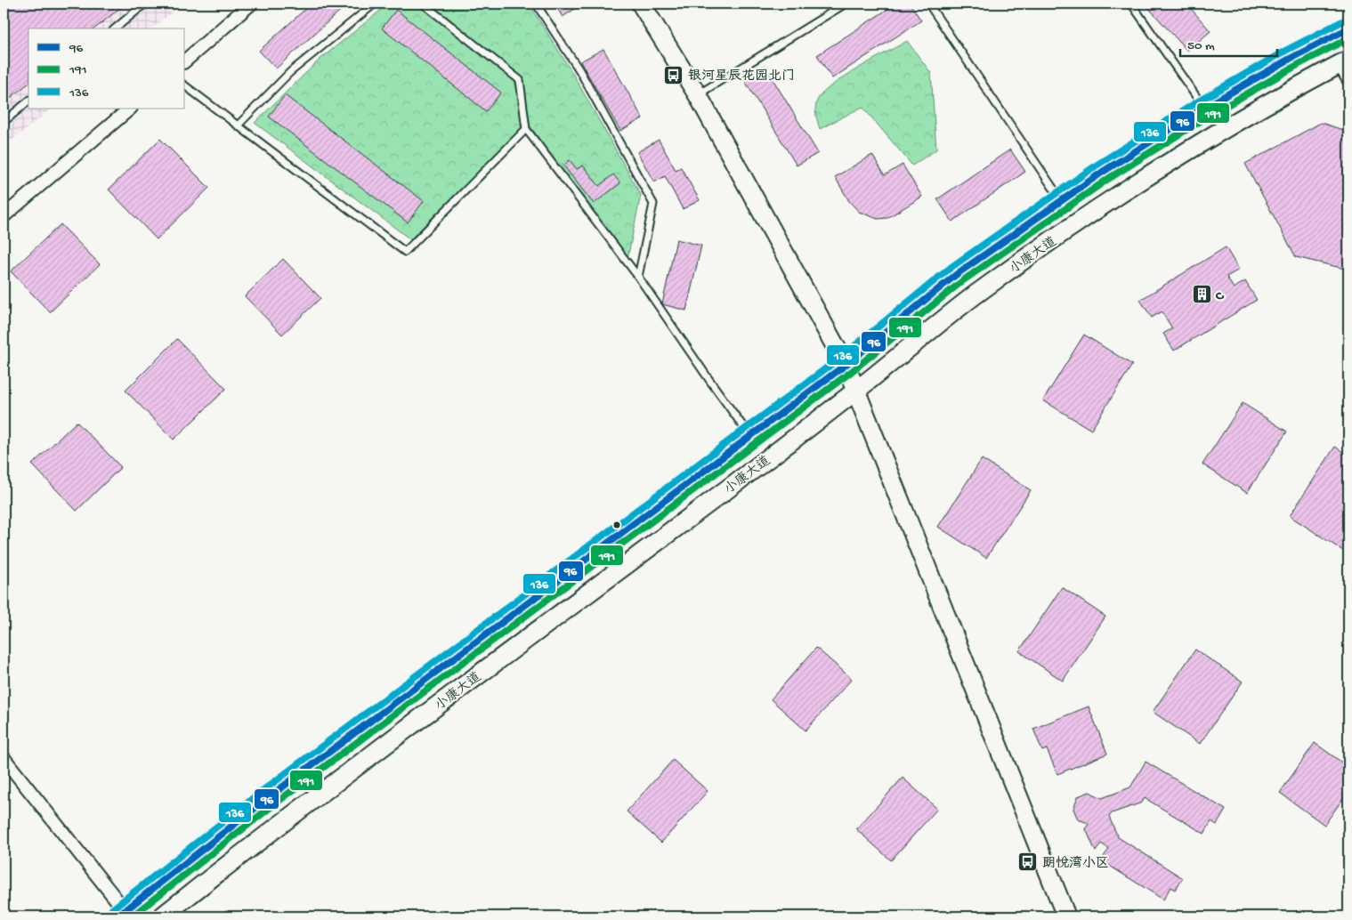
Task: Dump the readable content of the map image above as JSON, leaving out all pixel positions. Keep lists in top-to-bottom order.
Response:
{
  "streets": {
    "main road": ["小康大道"]
  },
  "places": {
    "bus stop": ["银河星辰花园北门", "朗悦湾小区"],
    "building": ["C"]
  },
  "lines": ["transit line 136", "transit line 96", "transit line 191"],
  "legend": ["96", "191", "136"],
  "scale_bar": "50 m"
}
